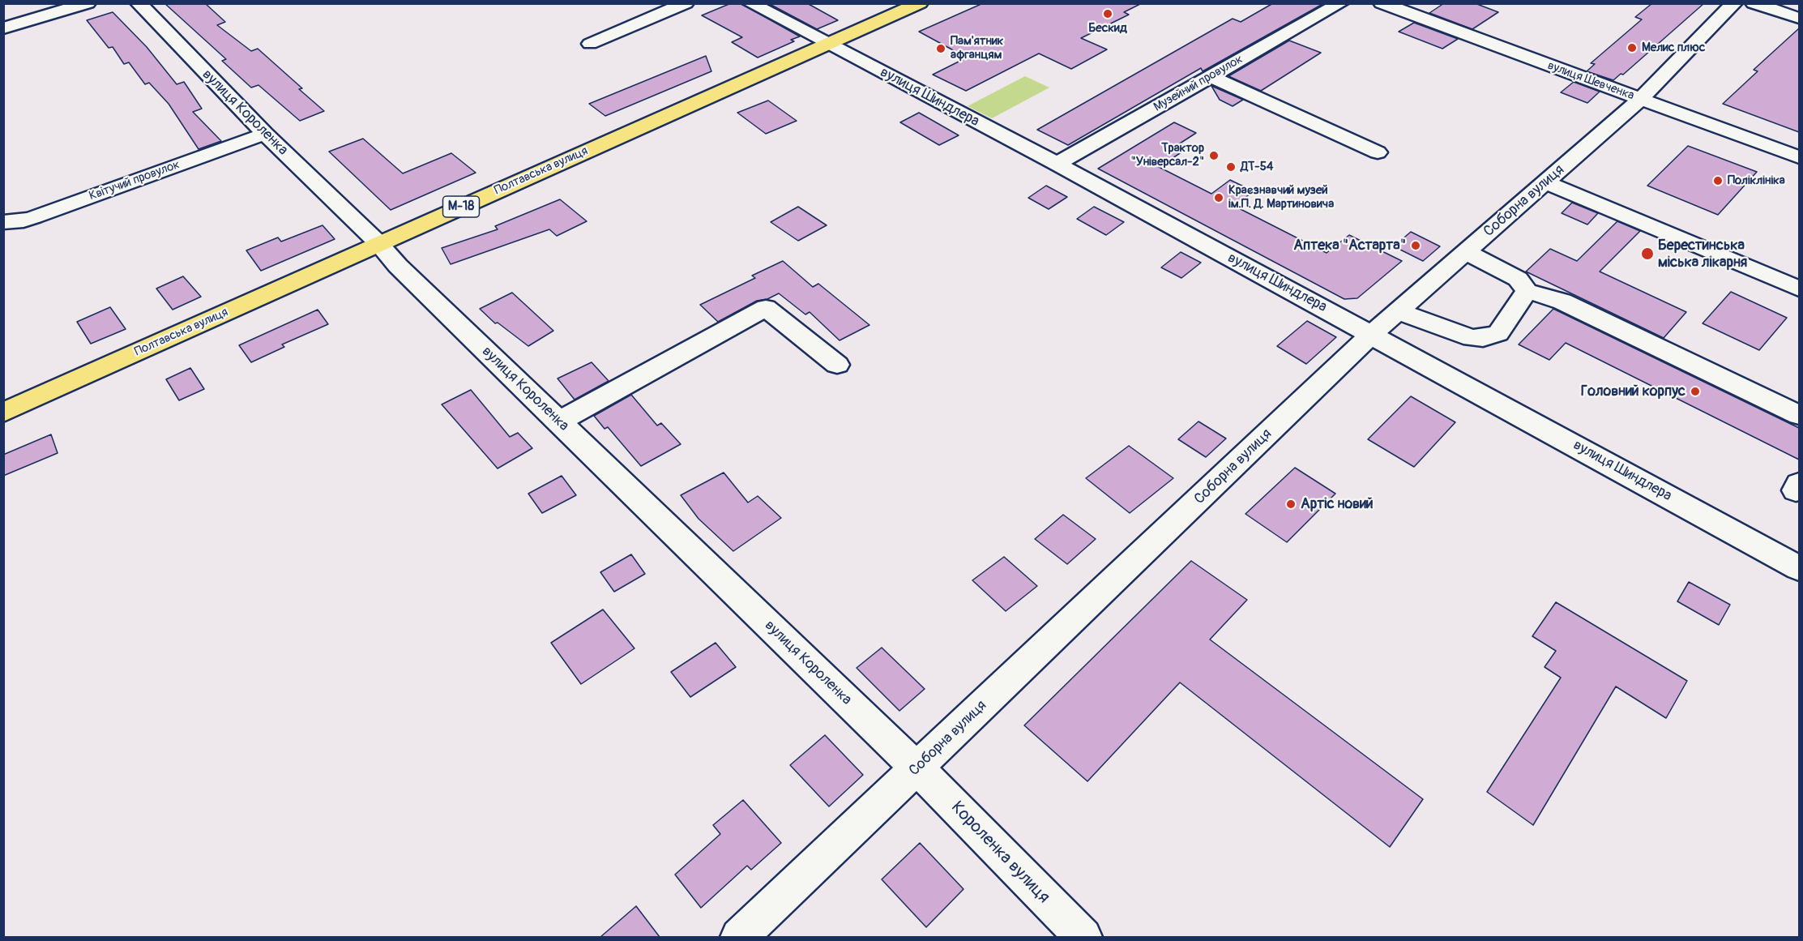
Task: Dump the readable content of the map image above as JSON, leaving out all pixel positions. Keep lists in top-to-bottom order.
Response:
{
  "streets": {
    "highway": ["Полтавська вулиця", "М-18"],
    "street": [
      "вулиця Шевченка",
      "Музейний провулок",
      "вулиця Шиндлера",
      "вулиця Короленка",
      "Квітучий провулок",
      "Соборна вулиця",
      "Короленка вулиця"
    ]
  },
  "crossings": [
    ["вулиця Шевченка", "Соборна вулиця"],
    ["Музейний провулок", "вулиця Шиндлера"],
    ["вулиця Шиндлера", "Полтавська вулиця"],
    ["вулиця Шиндлера", "Соборна вулиця"],
    ["вулиця Короленка", "Полтавська вулиця"],
    ["вулиця Короленка", "Квітучий провулок"],
    ["вулиця Короленка", "Соборна вулиця"],
    ["вулиця Короленка", "Короленка вулиця"],
    ["Соборна вулиця", "Короленка вулиця"]
  ],
  "places": [
    "Бескид",
    "Мелис плюс",
    "Пам'ятник афганцям",
    "Трактор \"Універсал-2\"",
    "ДТ-54",
    "Поліклініка",
    "Краєзнавчий музей ім.П. Д. Мартиновича",
    "Аптека \"Астарта\"",
    "Берестинська міська лікарня",
    "Головний корпус",
    "Артіс новий"
  ]
}
